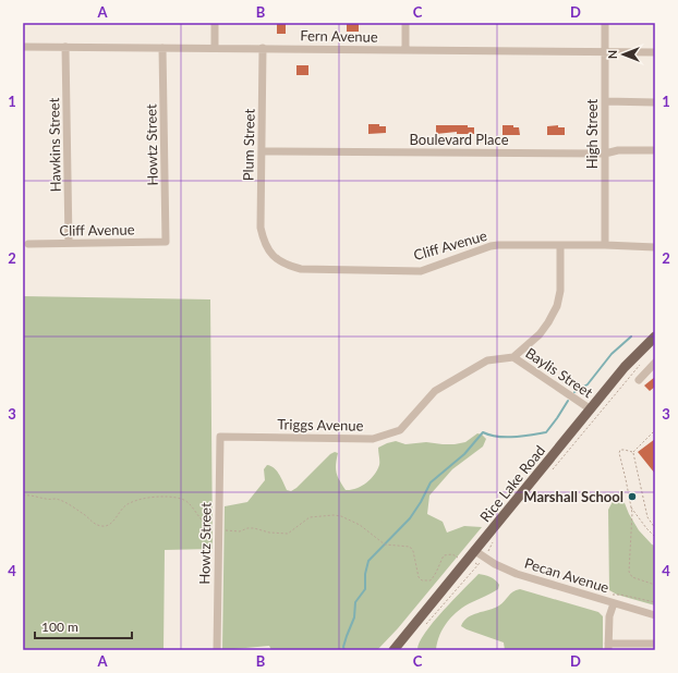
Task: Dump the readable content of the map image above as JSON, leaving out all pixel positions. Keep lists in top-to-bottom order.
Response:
{
  "streets": {
    "main road": ["Rice Lake Road"],
    "street": [
      "Fern Avenue",
      "High Street",
      "Boulevard Place",
      "Hawkins Street",
      "Howtz Street",
      "Plum Street",
      "Cliff Avenue",
      "Baylis Street",
      "Triggs Avenue",
      "Pecan Avenue"
    ]
  },
  "crossings": [
    ["Fern Avenue", "High Street"],
    ["Fern Avenue", "Hawkins Street"],
    ["Fern Avenue", "Howtz Street"],
    ["Fern Avenue", "Plum Street"],
    ["High Street", "Boulevard Place"],
    ["High Street", "Cliff Avenue"],
    ["Boulevard Place", "Plum Street"],
    ["Hawkins Street", "Cliff Avenue"],
    ["Howtz Street", "Cliff Avenue"],
    ["Howtz Street", "Triggs Avenue"],
    ["Plum Street", "Cliff Avenue"],
    ["Baylis Street", "Triggs Avenue"],
    ["Baylis Street", "Rice Lake Road"],
    ["Rice Lake Road", "Pecan Avenue"]
  ],
  "places": ["Marshall School"],
  "scale_bar": "100 m",
  "north": "left",
  "grid": {
    "columns": [
      "A",
      "B",
      "C",
      "D"
    ],
    "rows": [
      "1",
      "2",
      "3",
      "4"
    ]
  }
}
